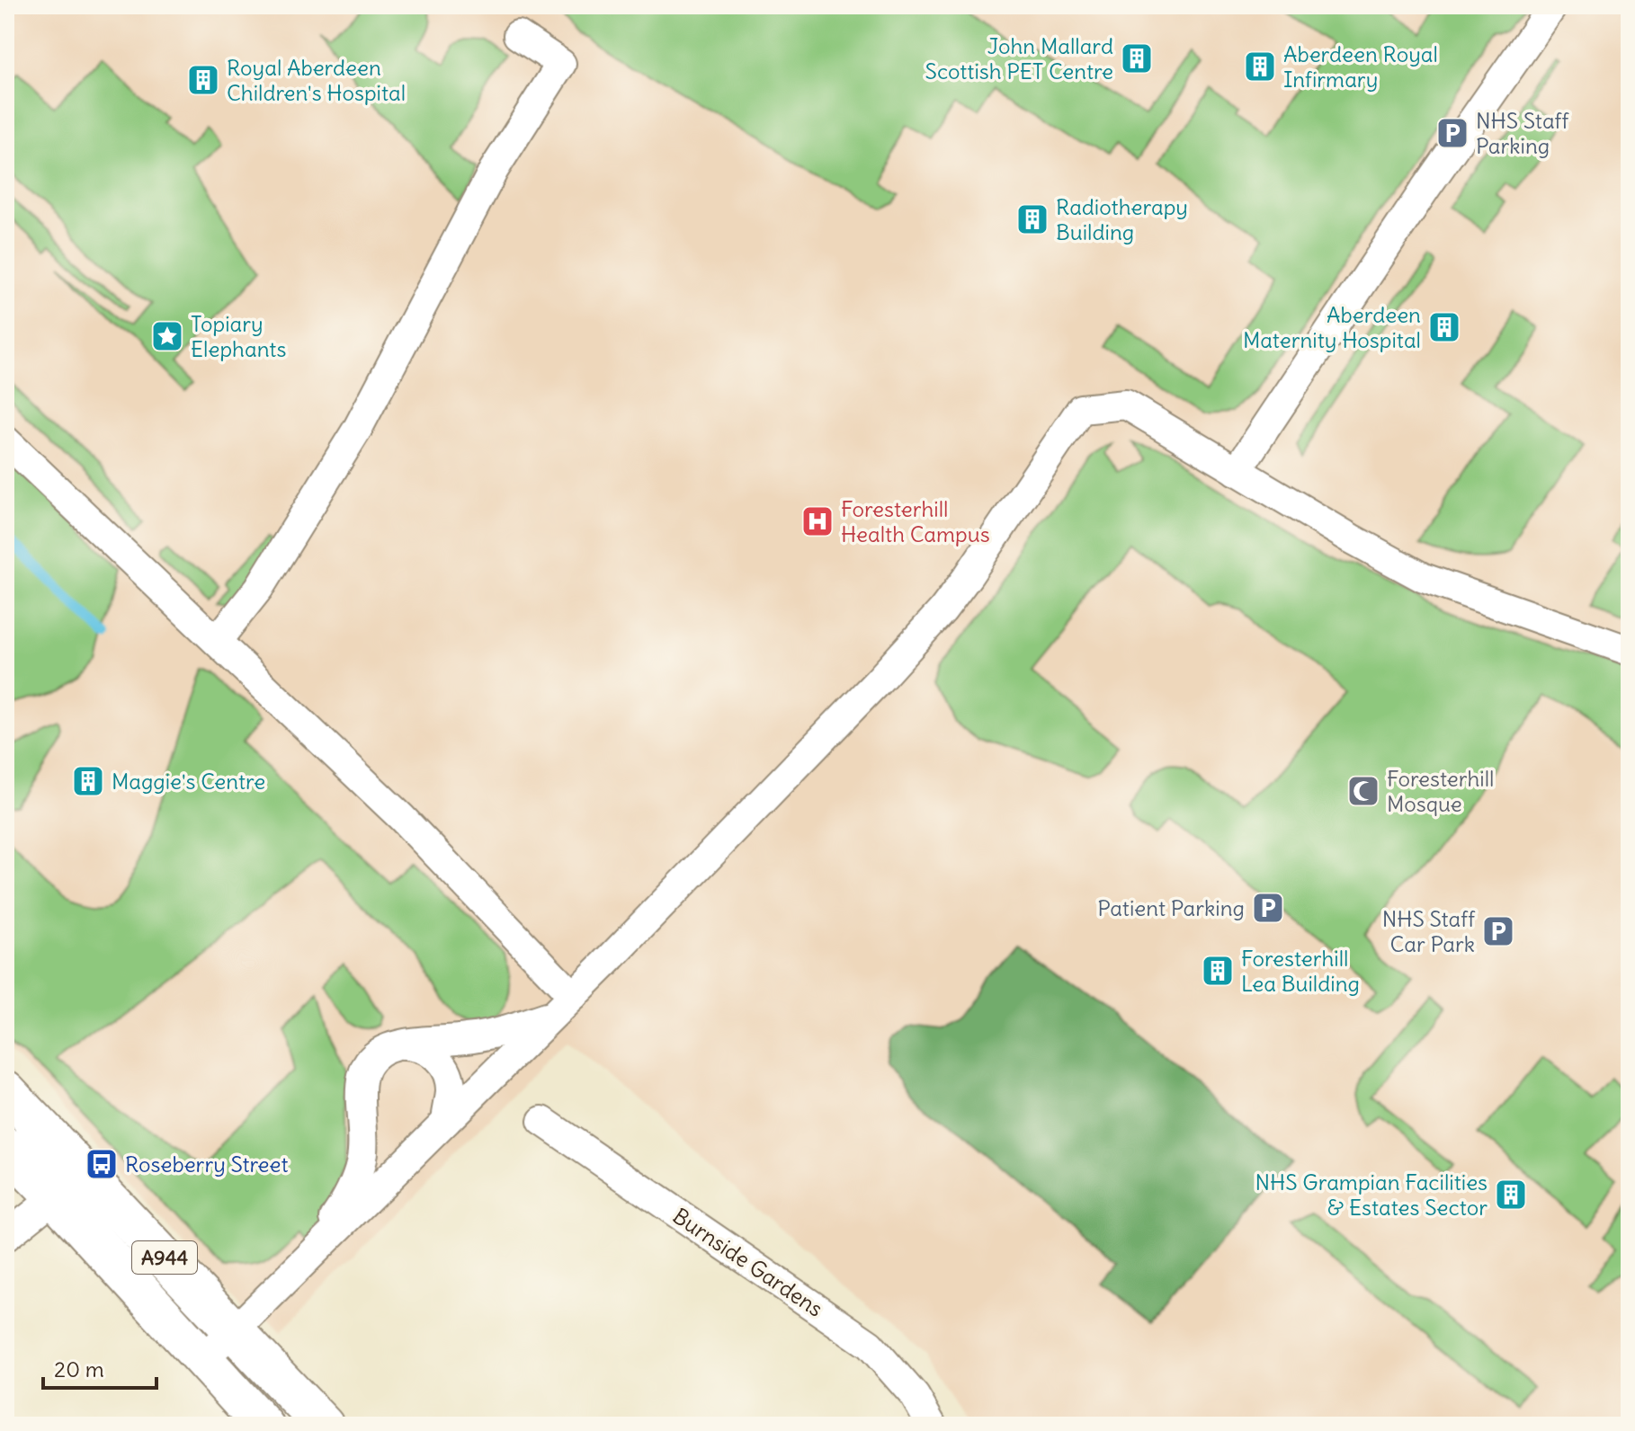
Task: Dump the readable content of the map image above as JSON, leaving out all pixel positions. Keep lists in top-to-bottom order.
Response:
{
  "streets": {
    "main road": ["A944"],
    "street": ["Burnside Gardens"]
  },
  "places": {
    "building": [
      "John Mallard Scottish PET Centre",
      "Aberdeen Royal Infirmary",
      "Royal Aberdeen Children's Hospital",
      "Radiotherapy Building",
      "Aberdeen Maternity Hospital",
      "Maggie's Centre",
      "Foresterhill Lea Building",
      "NHS Grampian Facilities & Estates Sector"
    ],
    "parking": ["NHS Staff Parking", "Patient Parking", "NHS Staff Car Park"],
    "place": ["Topiary Elephants"],
    "hospital": ["Foresterhill Health Campus"],
    "mosque": ["Foresterhill Mosque"],
    "bus stop": ["Roseberry Street"]
  },
  "scale_bar": "20 m"
}
